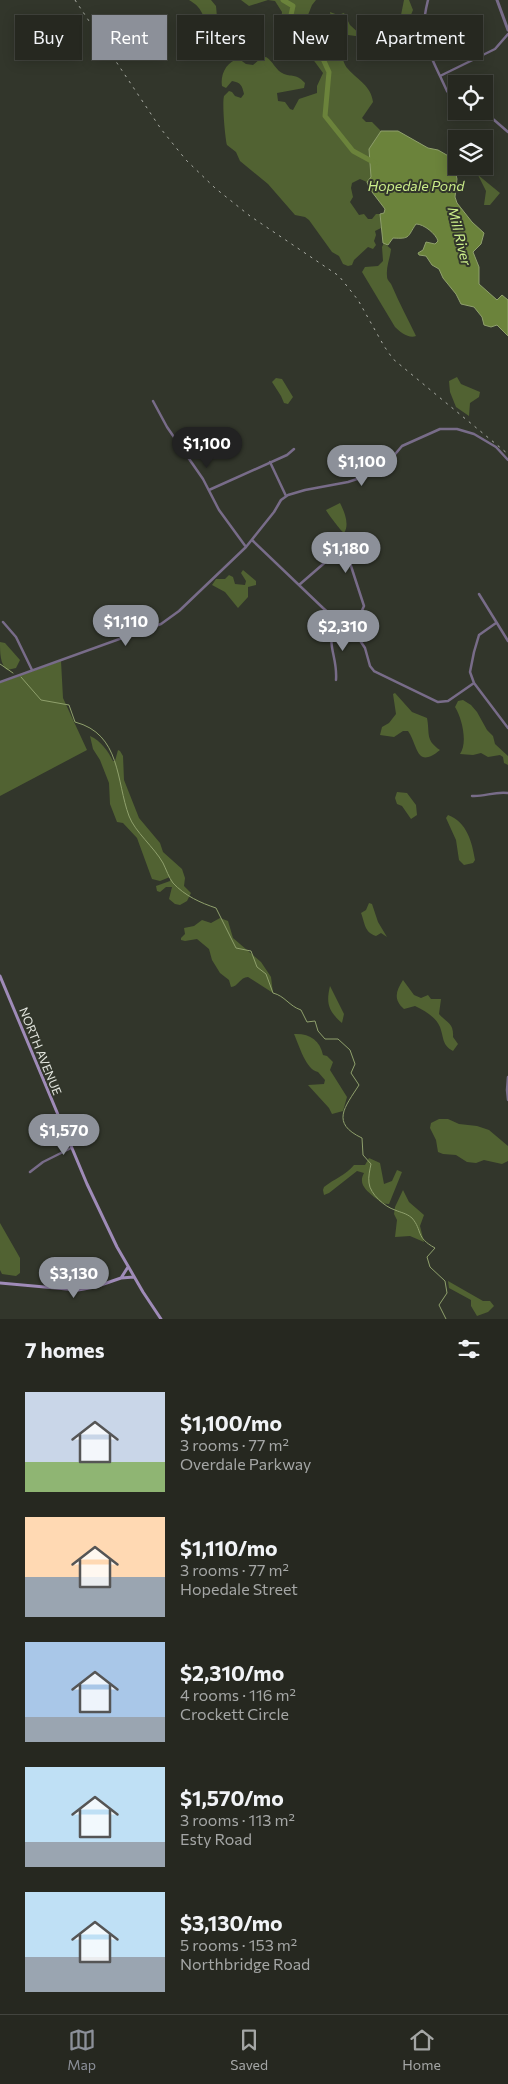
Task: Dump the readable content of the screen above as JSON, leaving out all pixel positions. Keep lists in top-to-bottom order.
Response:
{
  "streets": {
    "main road": ["NORTH AVENUE"]
  },
  "water": ["Hopedale Pond", "Mill River"],
  "page": {
    "chip": [
      "Buy",
      "Rent",
      "Filters",
      "New",
      "Apartment"
    ],
    "price": [
      "$1,100",
      "$1,100",
      "$1,180",
      "$1,110",
      "$2,310",
      "$1,570",
      "$3,130"
    ],
    "heading": "7 homes",
    "list": [
      {
        "name": "$1,100/mo",
        "note": "3 rooms · 77 m² · Overdale Parkway"
      },
      {
        "name": "$1,110/mo",
        "note": "3 rooms · 77 m² · Hopedale Street"
      },
      {
        "name": "$2,310/mo",
        "note": "4 rooms · 116 m² · Crockett Circle"
      },
      {
        "name": "$1,570/mo",
        "note": "3 rooms · 113 m² · Esty Road"
      },
      {
        "name": "$3,130/mo",
        "note": "5 rooms · 153 m² · Northbridge Road"
      }
    ],
    "tabs": ["Map", "Saved", "Home"]
  }
}
